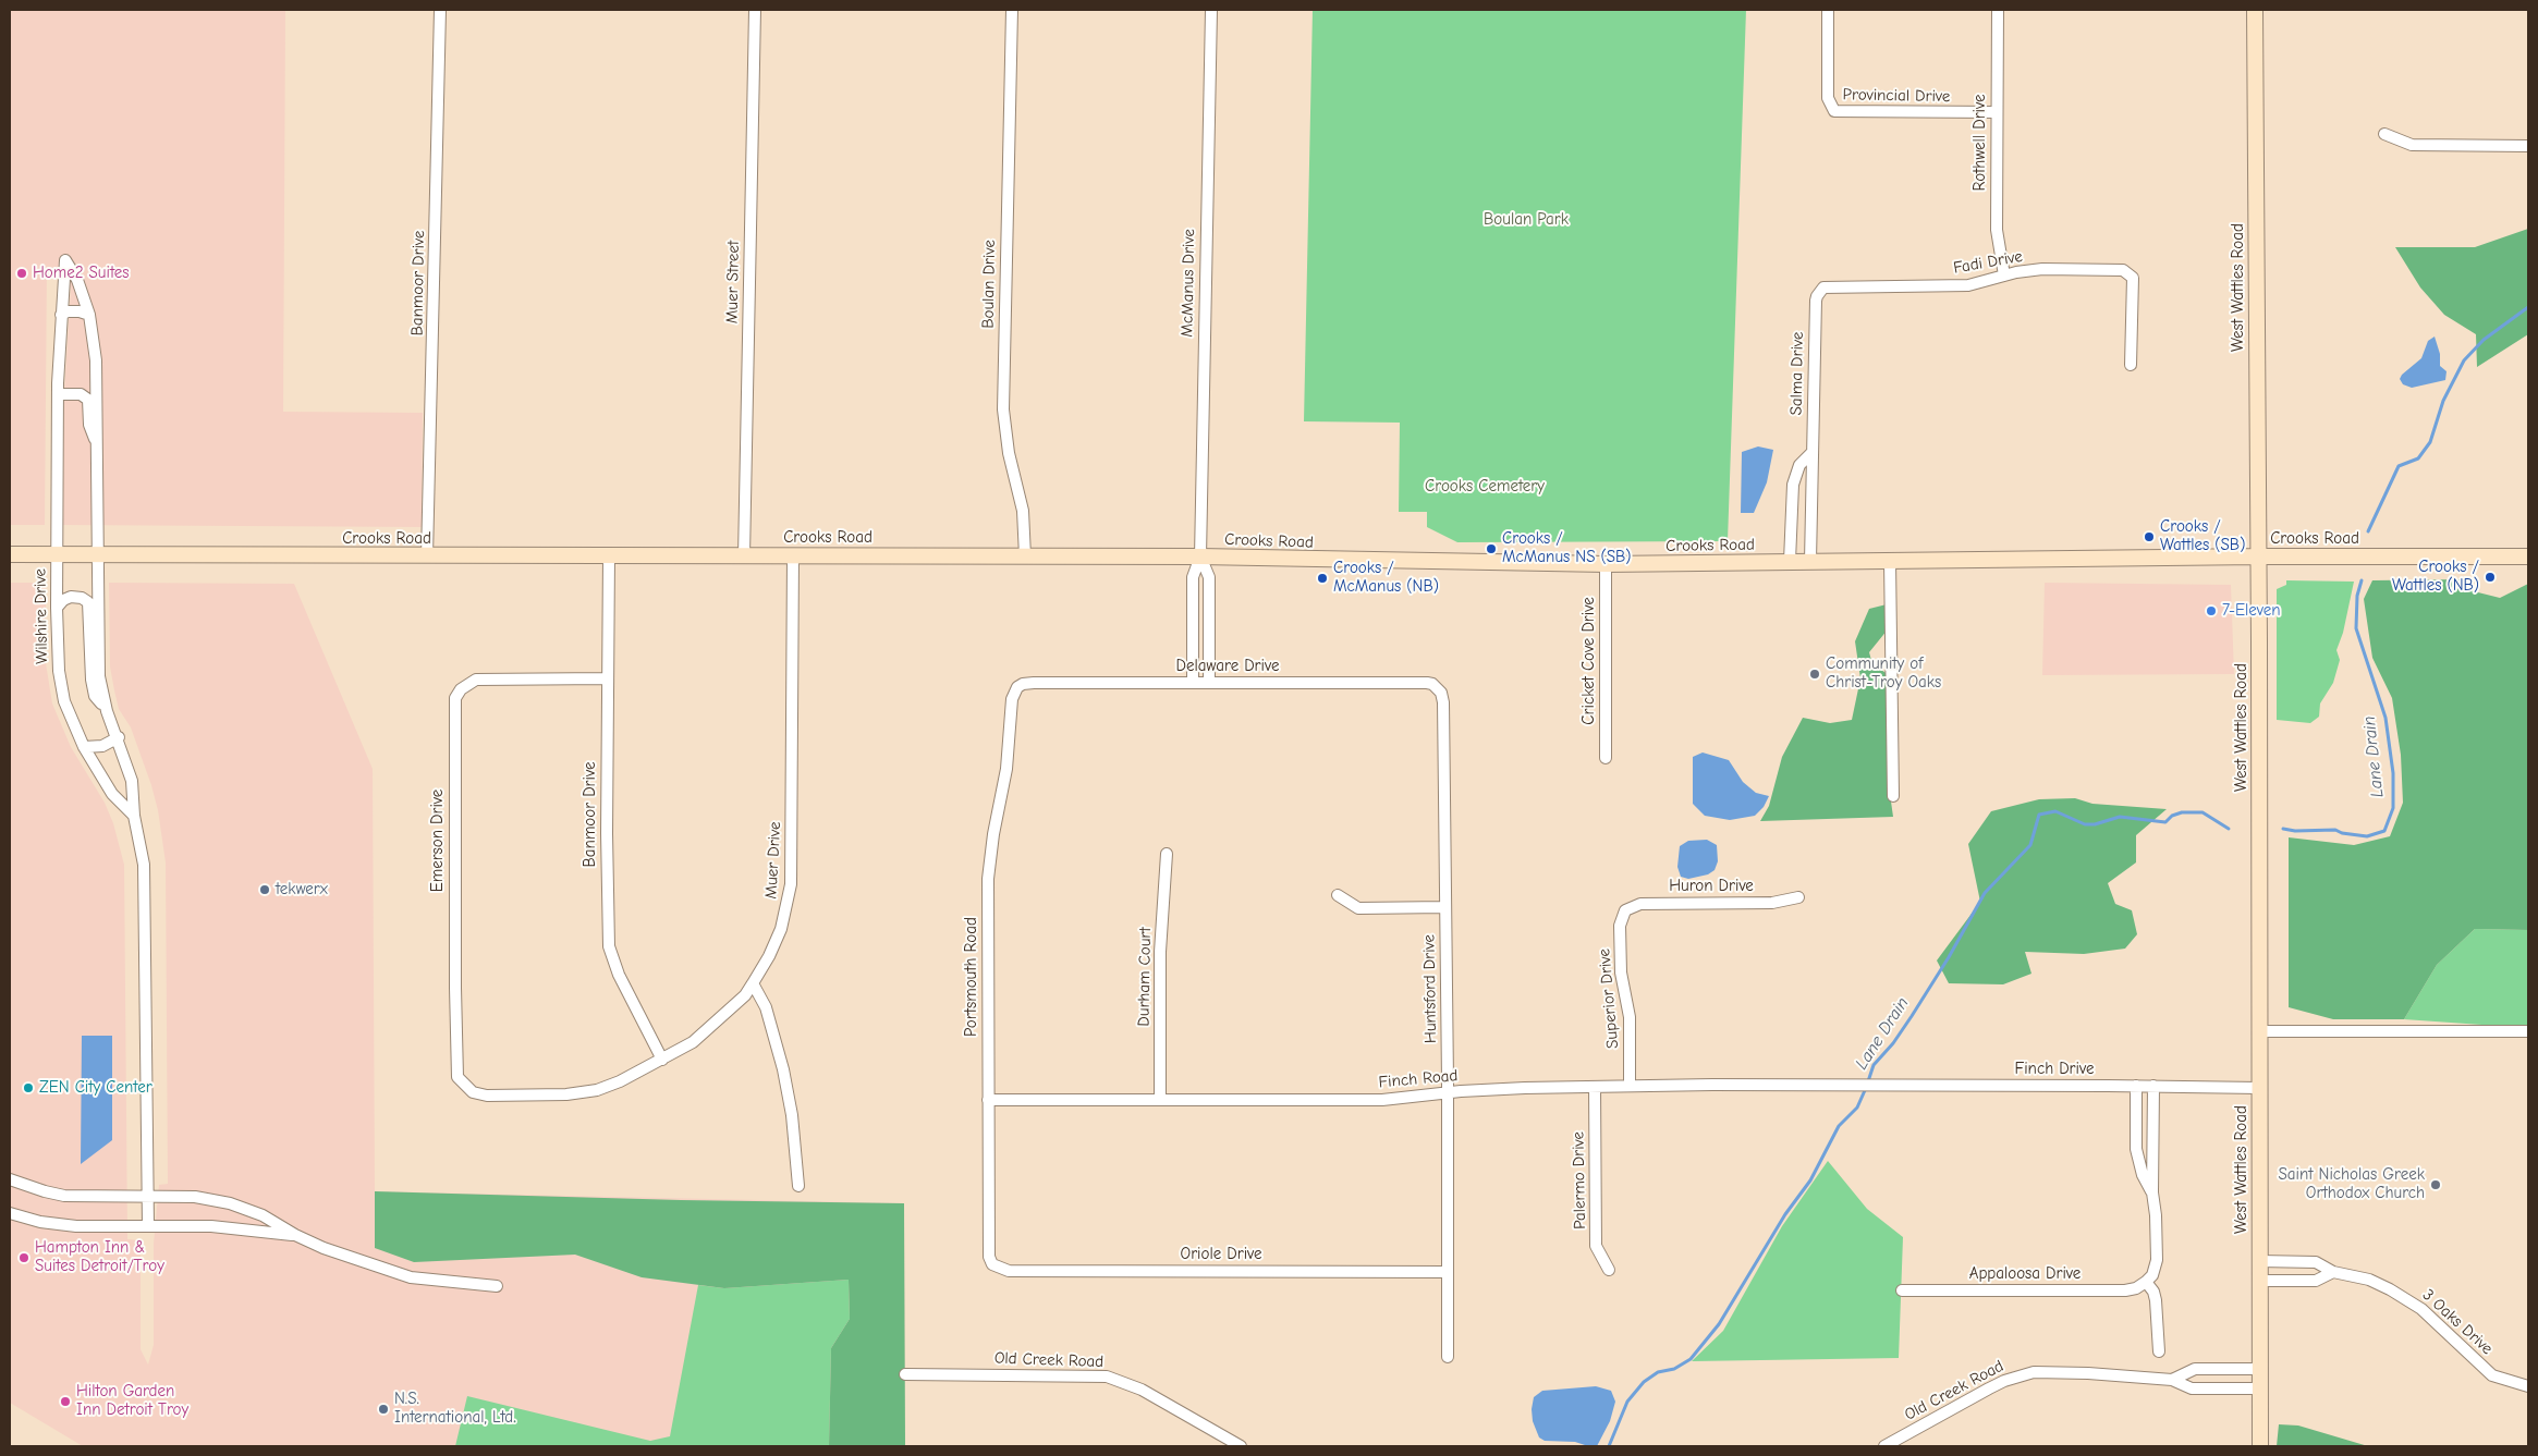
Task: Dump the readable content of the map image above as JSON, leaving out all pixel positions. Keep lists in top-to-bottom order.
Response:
{
  "streets": {
    "main road": ["West Wattles Road", "Crooks Road"],
    "street": [
      "Provincial Drive",
      "Rothwell Drive",
      "Fadi Drive",
      "Muer Street",
      "Banmoor Drive",
      "McManus Drive",
      "Boulan Drive",
      "Salma Drive",
      "Wilshire Drive",
      "Cricket Cove Drive",
      "Delaware Drive",
      "Emerson Drive",
      "Muer Drive",
      "Huron Drive",
      "Portsmouth Road",
      "Durham Court",
      "Huntsford Drive",
      "Superior Drive",
      "Finch Drive",
      "Finch Road",
      "Palermo Drive",
      "Oriole Drive",
      "Appaloosa Drive",
      "3 Oaks Drive",
      "Old Creek Road"
    ]
  },
  "crossings": [
    ["Provincial Drive", "Rothwell Drive"],
    ["Rothwell Drive", "Fadi Drive"],
    ["Fadi Drive", "Salma Drive"],
    ["Muer Street", "Crooks Road"],
    ["Banmoor Drive", "Crooks Road"],
    ["Banmoor Drive", "Emerson Drive"],
    ["Banmoor Drive", "Muer Drive"],
    ["McManus Drive", "Crooks Road"],
    ["Boulan Drive", "Crooks Road"],
    ["West Wattles Road", "Crooks Road"],
    ["West Wattles Road", "Finch Drive"],
    ["West Wattles Road", "3 Oaks Drive"],
    ["West Wattles Road", "Old Creek Road"],
    ["Salma Drive", "Crooks Road"],
    ["Crooks Road", "Wilshire Drive"],
    ["Crooks Road", "Cricket Cove Drive"],
    ["Crooks Road", "Muer Drive"],
    ["Delaware Drive", "Portsmouth Road"],
    ["Delaware Drive", "Huntsford Drive"],
    ["Emerson Drive", "Muer Drive"],
    ["Huron Drive", "Superior Drive"],
    ["Portsmouth Road", "Finch Road"],
    ["Portsmouth Road", "Oriole Drive"],
    ["Durham Court", "Finch Road"],
    ["Huntsford Drive", "Finch Road"],
    ["Huntsford Drive", "Oriole Drive"],
    ["Superior Drive", "Finch Road"],
    ["Finch Drive", "Finch Road"],
    ["Finch Road", "Palermo Drive"]
  ],
  "water": ["Lane Drain"],
  "parks": ["Boulan Park", "Crooks Cemetery"],
  "places": [
    "Home2 Suites",
    "Crooks / Wattles (SB)",
    "Crooks / McManus NS (SB)",
    "Crooks / Wattles (NB)",
    "Crooks / McManus (NB)",
    "7-Eleven",
    "Community of Christ-Troy Oaks",
    "tekwerx",
    "ZEN City Center",
    "Saint Nicholas Greek Orthodox Church",
    "Hampton Inn & Suites Detroit/Troy",
    "Hilton Garden Inn Detroit Troy",
    "N.S. International, Ltd."
  ]
}
